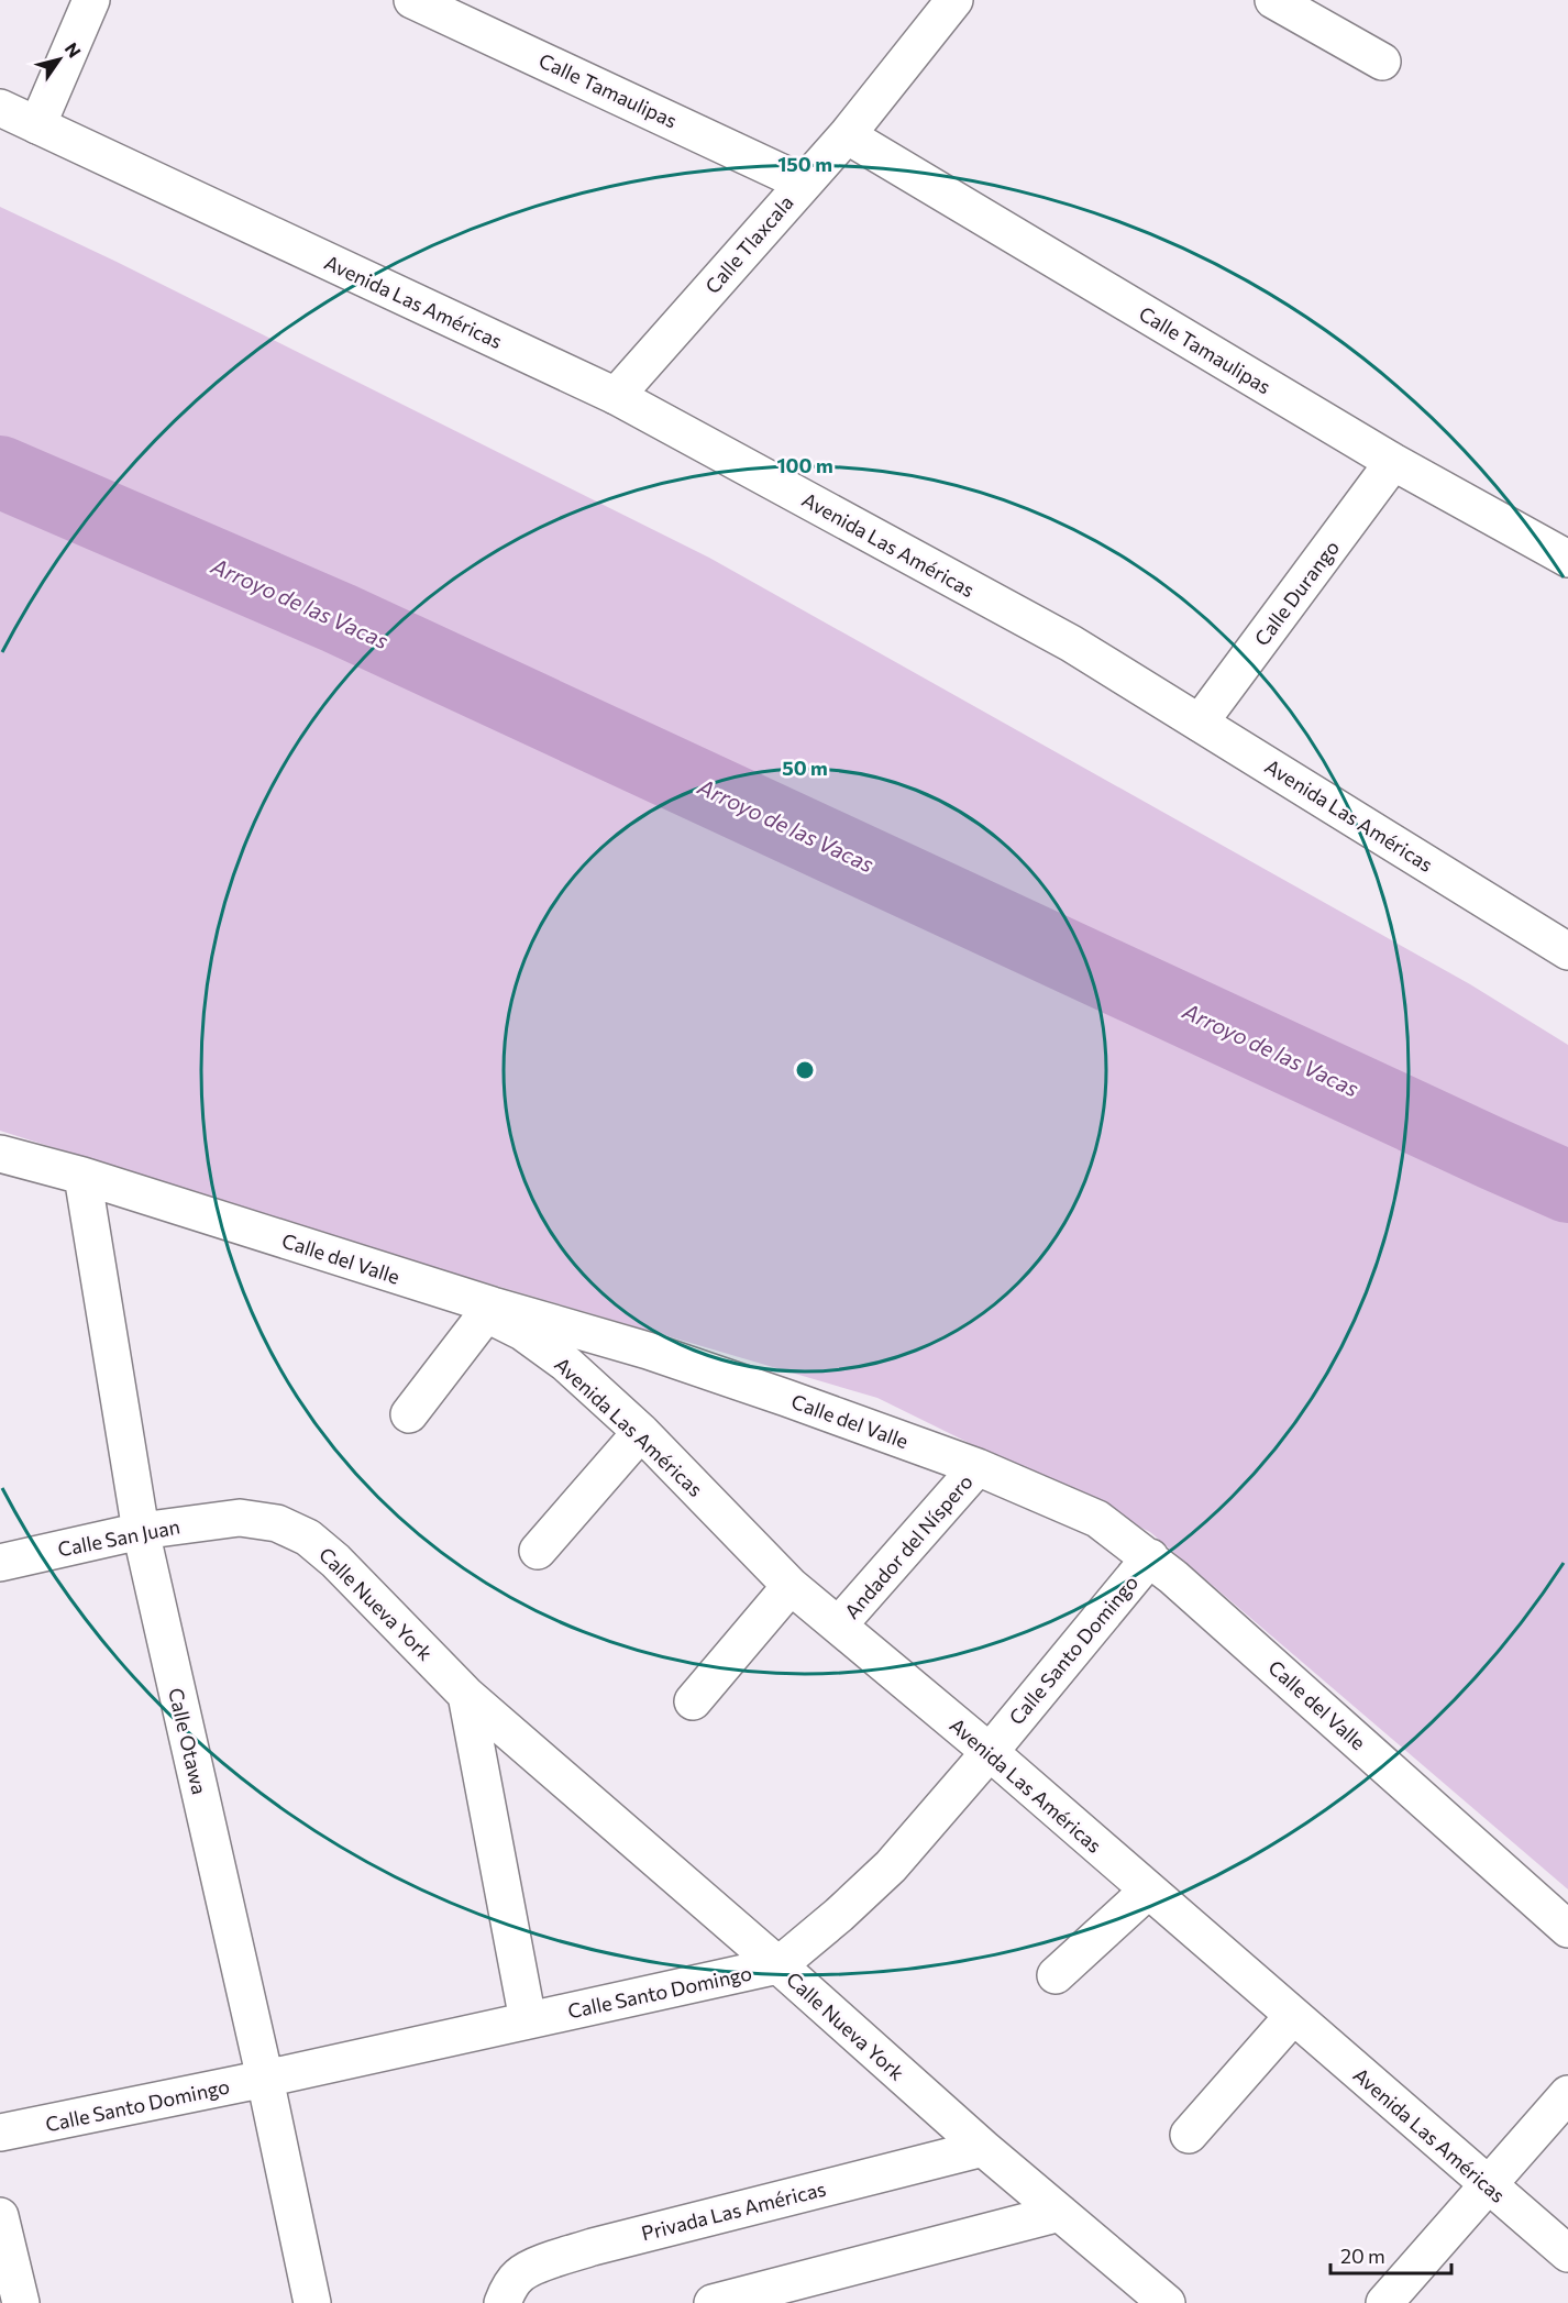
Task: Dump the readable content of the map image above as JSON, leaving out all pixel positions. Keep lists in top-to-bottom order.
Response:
{
  "streets": {
    "street": [
      "Calle Tamaulipas",
      "Calle Tlaxcala",
      "Avenida Las Américas",
      "Calle Durango",
      "Calle del Valle",
      "Calle San Juan",
      "Andador del Níspero",
      "Calle Nueva York",
      "Calle Santo Domingo",
      "Calle Otawa",
      "Privada Las Américas"
    ]
  },
  "crossings": [
    ["Calle Tamaulipas", "Calle Tlaxcala"],
    ["Calle Tamaulipas", "Calle Durango"],
    ["Calle Tlaxcala", "Avenida Las Américas"],
    ["Avenida Las Américas", "Calle Durango"],
    ["Avenida Las Américas", "Calle del Valle"],
    ["Avenida Las Américas", "Andador del Níspero"],
    ["Avenida Las Américas", "Calle Santo Domingo"],
    ["Calle del Valle", "Andador del Níspero"],
    ["Calle del Valle", "Calle Santo Domingo"],
    ["Calle del Valle", "Calle Otawa"],
    ["Calle San Juan", "Calle Nueva York"],
    ["Calle San Juan", "Calle Otawa"],
    ["Calle Nueva York", "Calle Santo Domingo"],
    ["Calle Nueva York", "Privada Las Américas"],
    ["Calle Santo Domingo", "Calle Otawa"]
  ],
  "water": ["Arroyo de las Vacas"],
  "scale_bar": "20 m",
  "north": "top right",
  "rings": ["150 m", "100 m", "50 m"]
}
